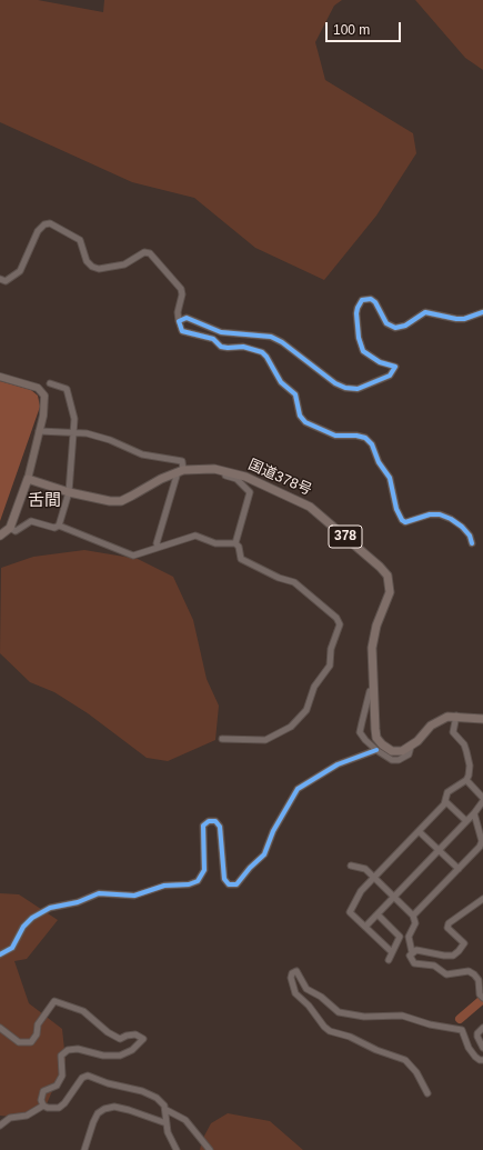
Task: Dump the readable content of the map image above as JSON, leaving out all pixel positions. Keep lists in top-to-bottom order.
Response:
{
  "streets": {
    "highway": ["国道378号", "378"]
  },
  "districts": ["舌間"],
  "scale_bar": "100 m"
}
